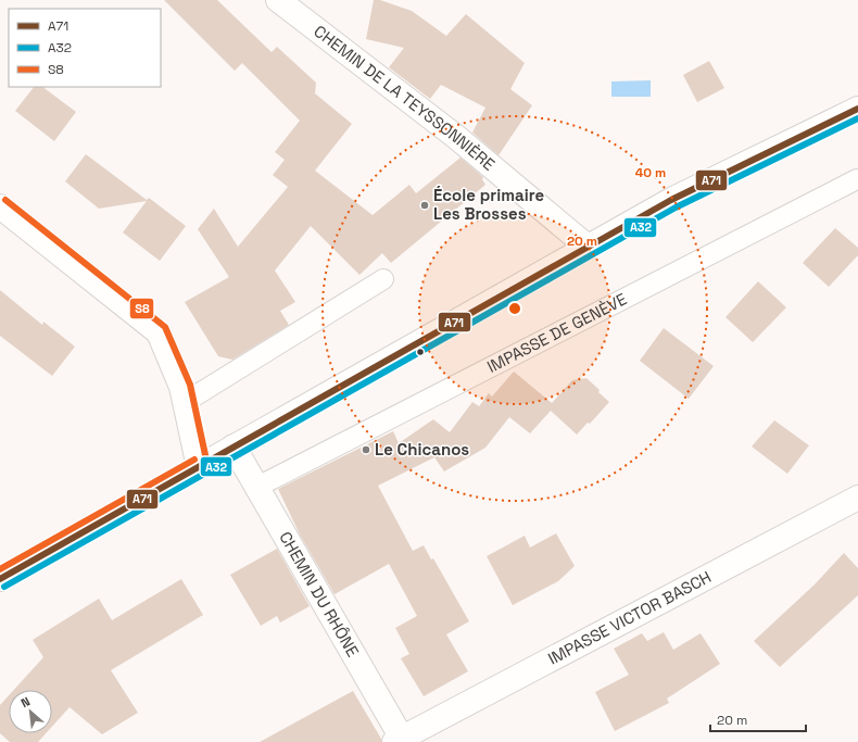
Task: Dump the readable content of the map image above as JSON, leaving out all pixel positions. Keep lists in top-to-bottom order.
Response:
{
  "streets": {
    "street": ["CHEMIN DE LA TEYSSONNIÈRE", "CHEMIN DU RHÔNE", "IMPASSE VICTOR BASCH"],
    "lane": ["IMPASSE DE GENÈVE"]
  },
  "crossings": [
    ["IMPASSE DE GENÈVE", "CHEMIN DU RHÔNE"],
    ["CHEMIN DU RHÔNE", "IMPASSE VICTOR BASCH"]
  ],
  "places": ["École primaire Les Brosses", "Le Chicanos"],
  "lines": ["transit line A71", "transit line A32", "transit line S8"],
  "legend": ["A71", "A32", "S8"],
  "scale_bar": "20 m",
  "north": "top left",
  "rings": ["40 m", "20 m"]
}
